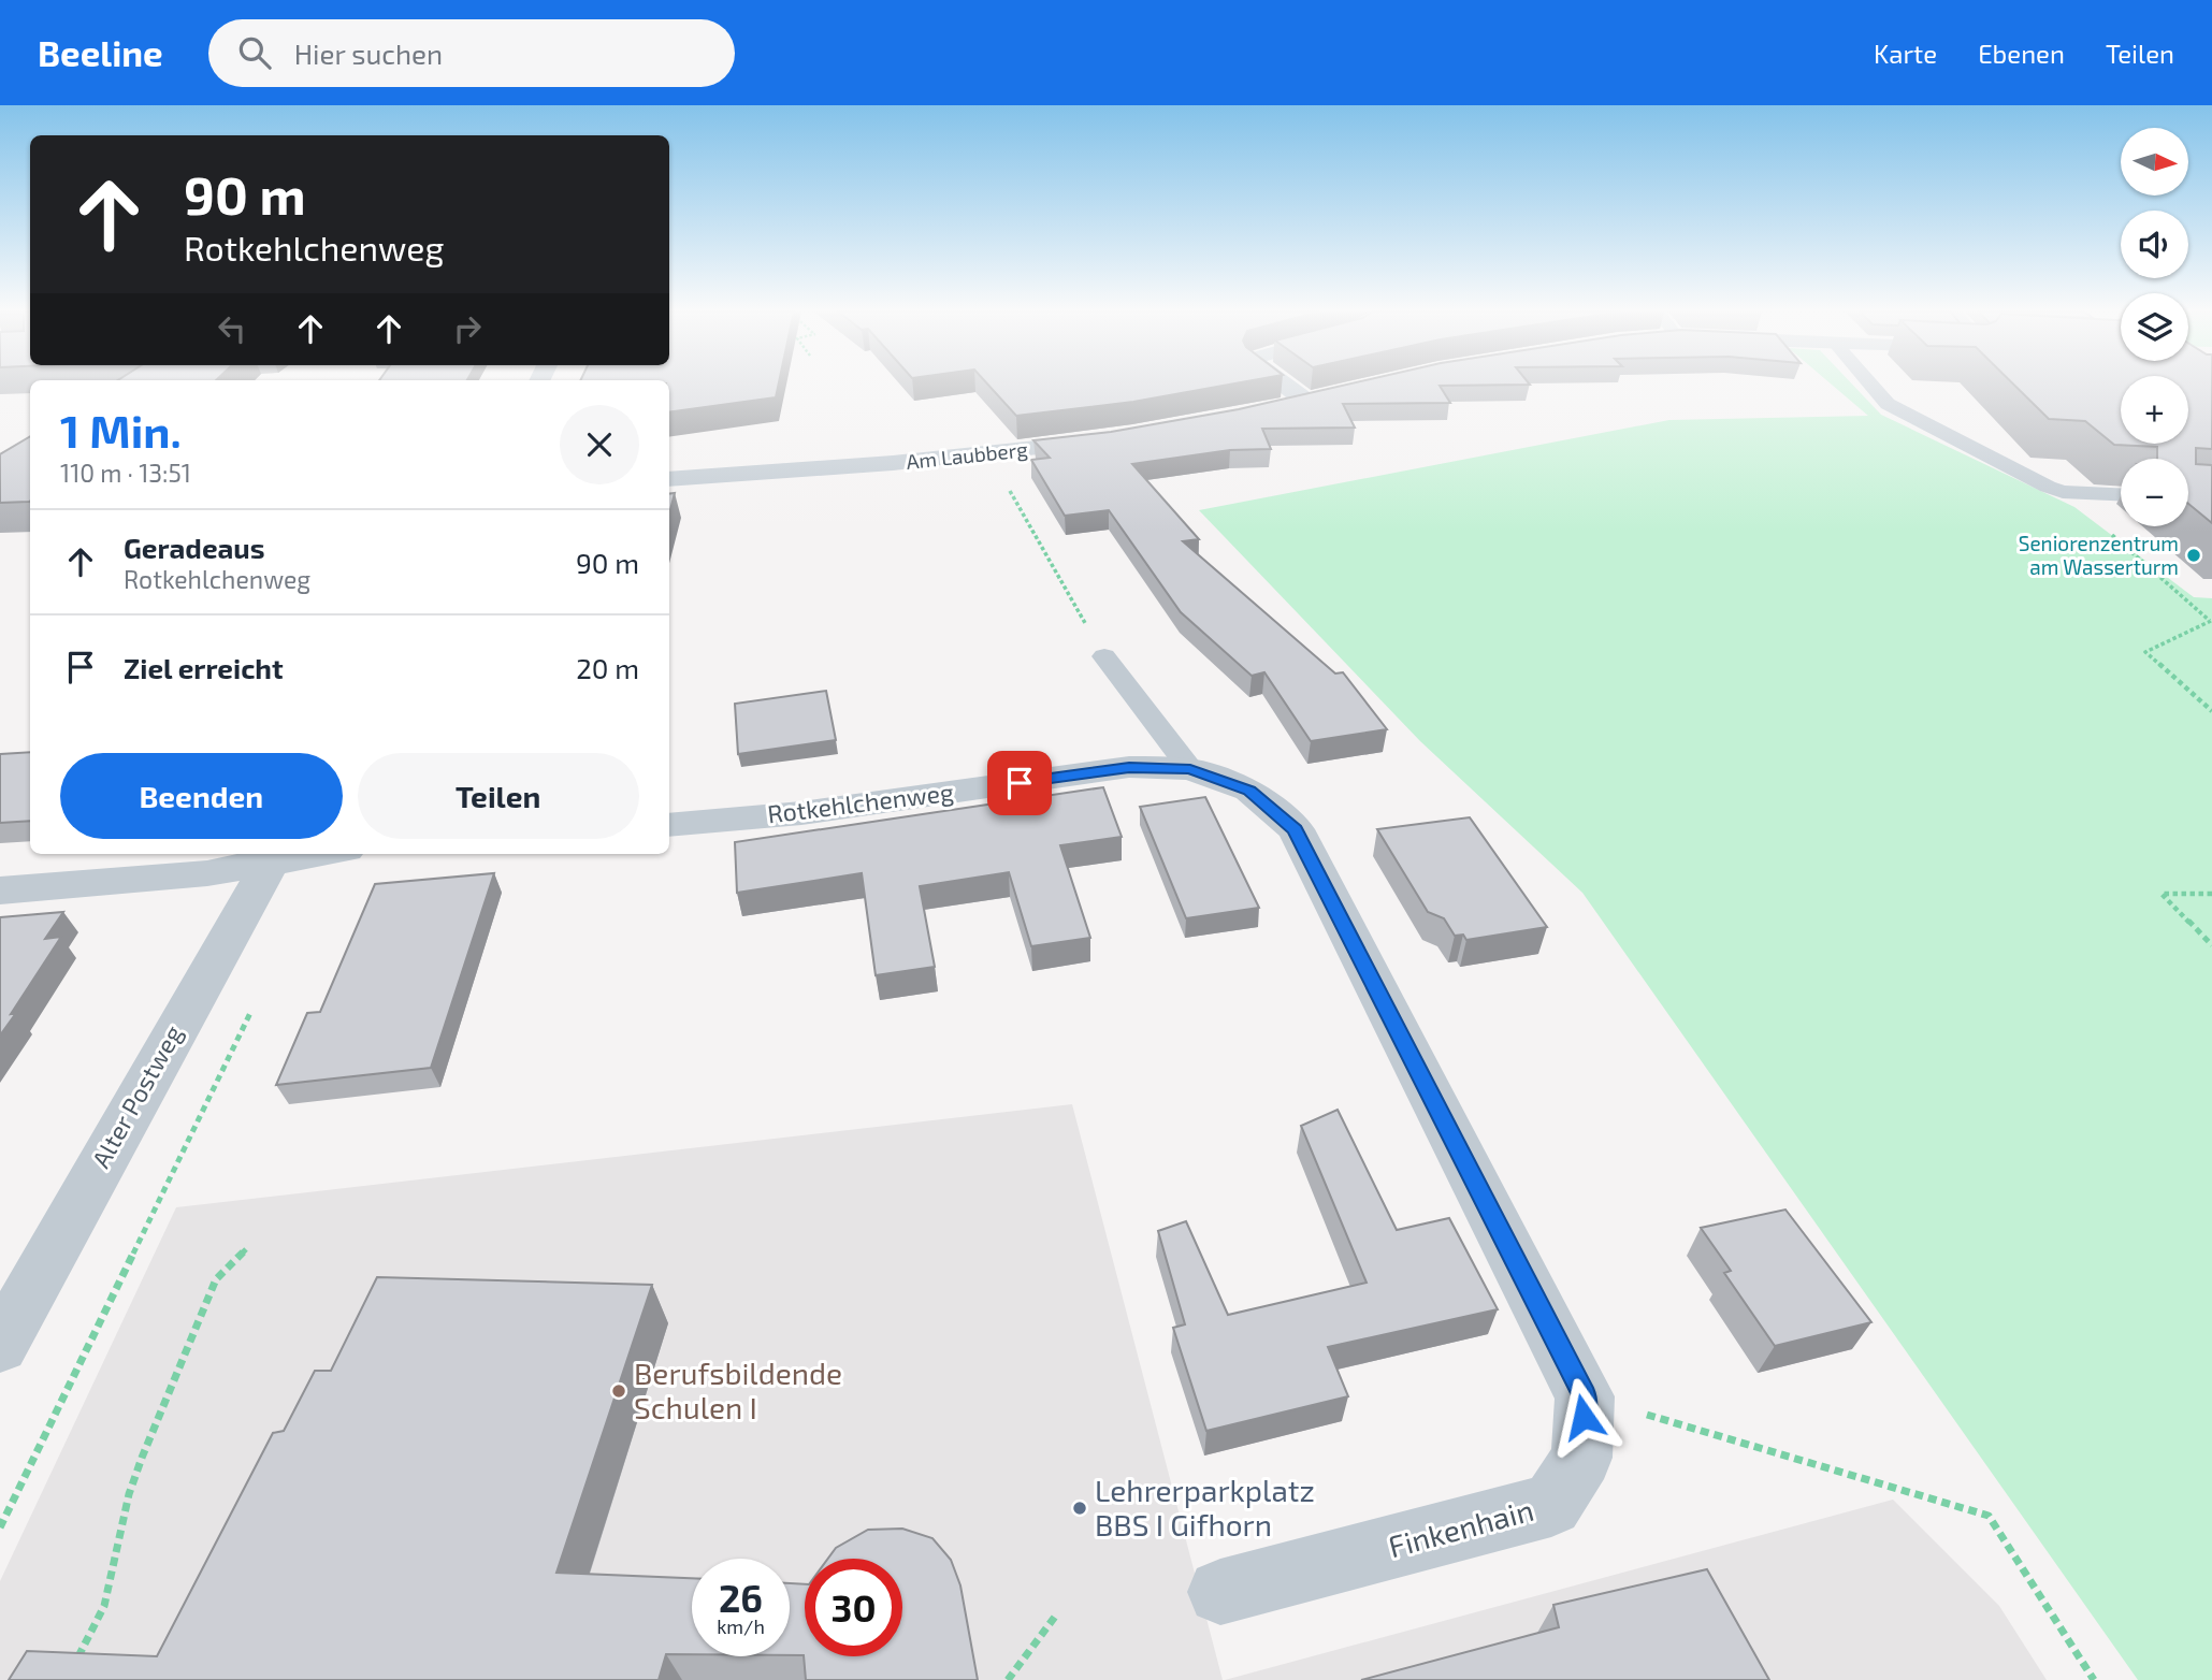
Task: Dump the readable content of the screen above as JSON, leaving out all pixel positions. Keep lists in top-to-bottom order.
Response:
{
  "streets": {
    "street": [
      "Am Laubberg",
      "Rotkehlchenweg",
      "Alter Postweg",
      "Finkenhain"
    ]
  },
  "places": ["Seniorenzentrum am Wasserturm", "Berufsbildende Schulen I", "Lehrerparkplatz BBS I Gifhorn"],
  "north": "right",
  "page": {
    "header": "Beeline",
    "search": "Hier suchen",
    "nav": ["Karte", "Ebenen", "Teilen"],
    "map_buttons": ["+", "−"],
    "turn": ["90 m", "Rotkehlchenweg"],
    "heading": ["1 Min.", "110 m · 13:51"],
    "list": [
      {
        "name": "Geradeaus",
        "note": "Rotkehlchenweg",
        "value": "90 m"
      },
      {
        "name": "Ziel erreicht",
        "value": "20 m"
      }
    ],
    "buttons": ["Beenden", "Teilen"],
    "speed": "26 km/h",
    "limit": "30"
  }
}
